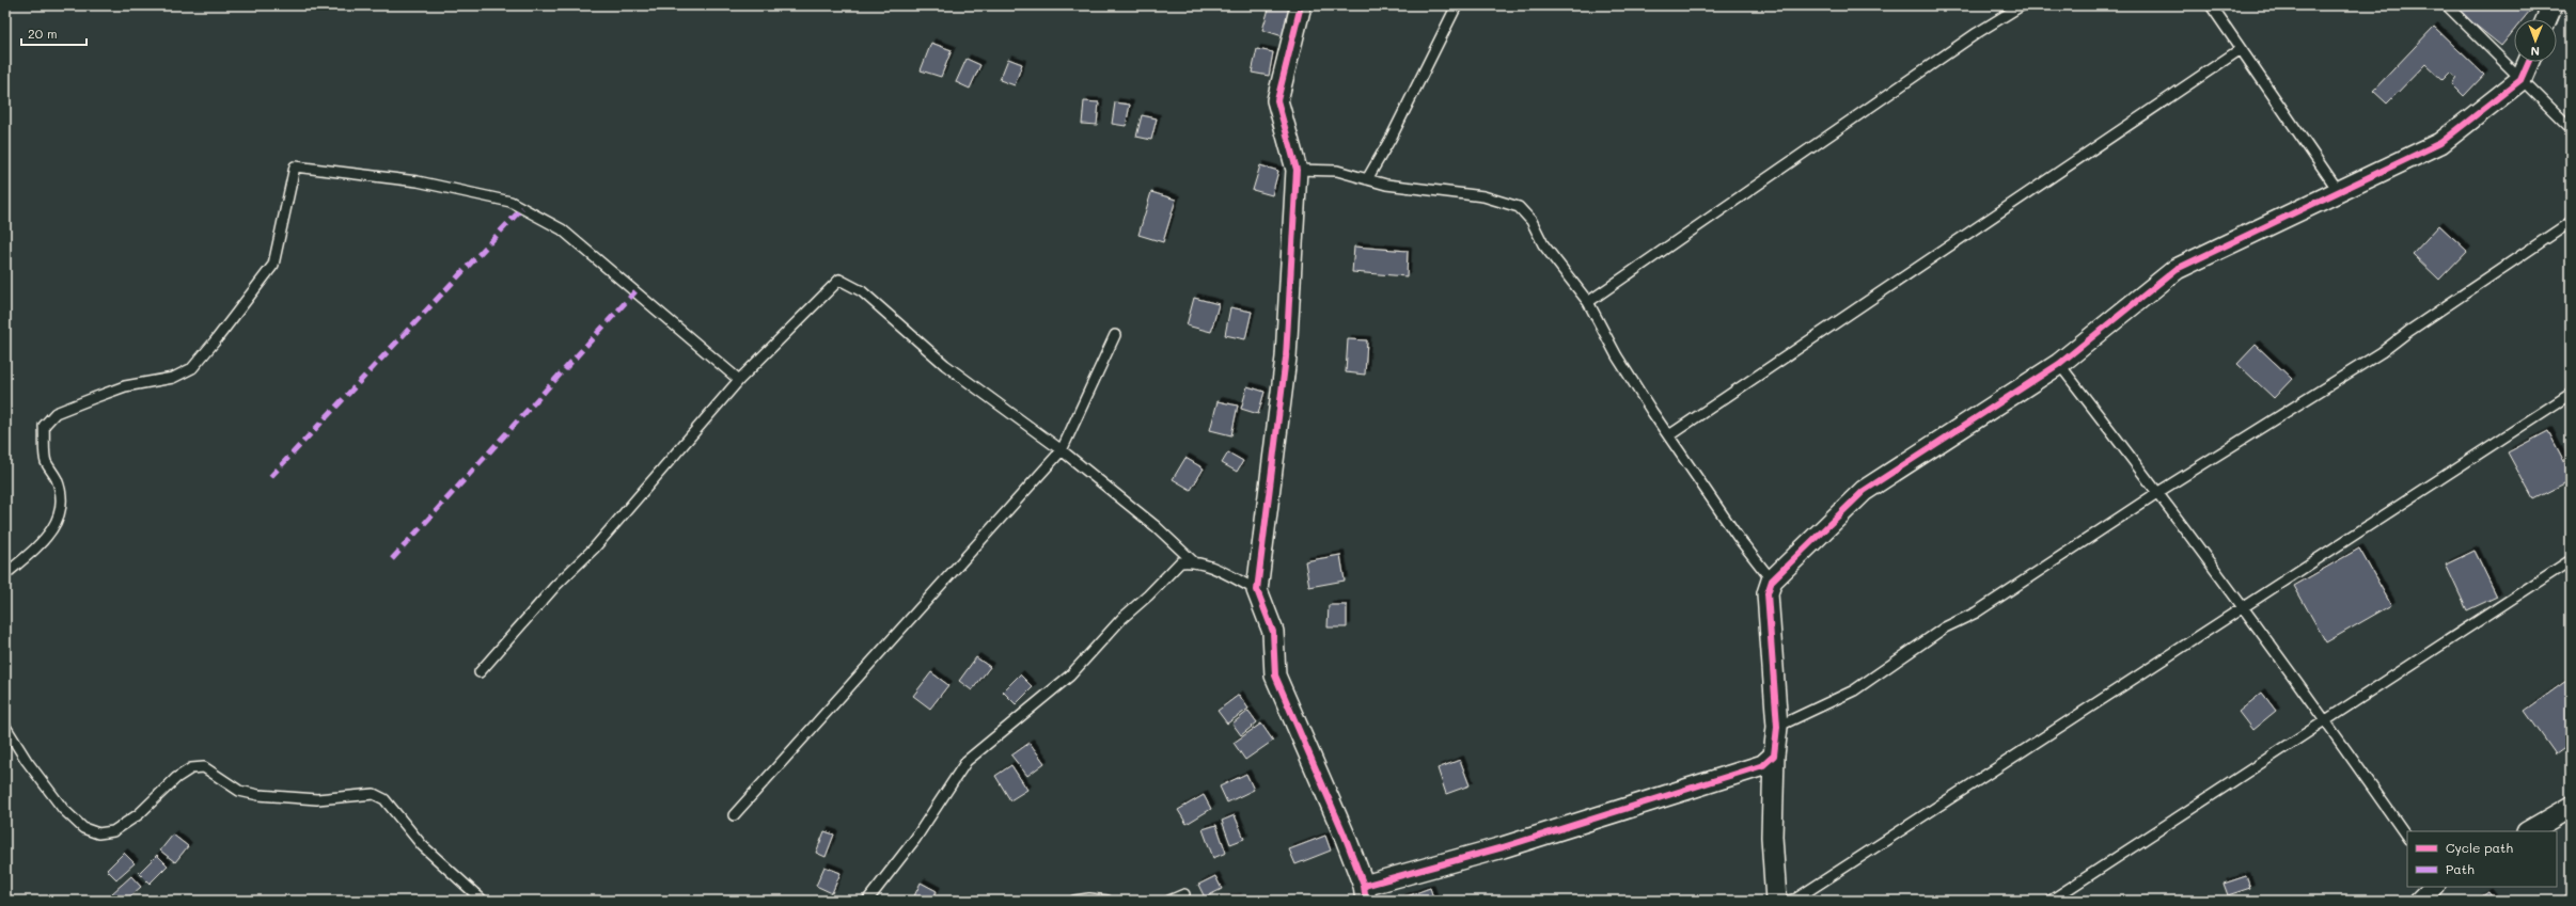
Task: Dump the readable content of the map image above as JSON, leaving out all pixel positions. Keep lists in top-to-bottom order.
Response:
{
  "legend": ["Cycle path", "Path"],
  "scale_bar": "20 m",
  "north": "bottom"
}
